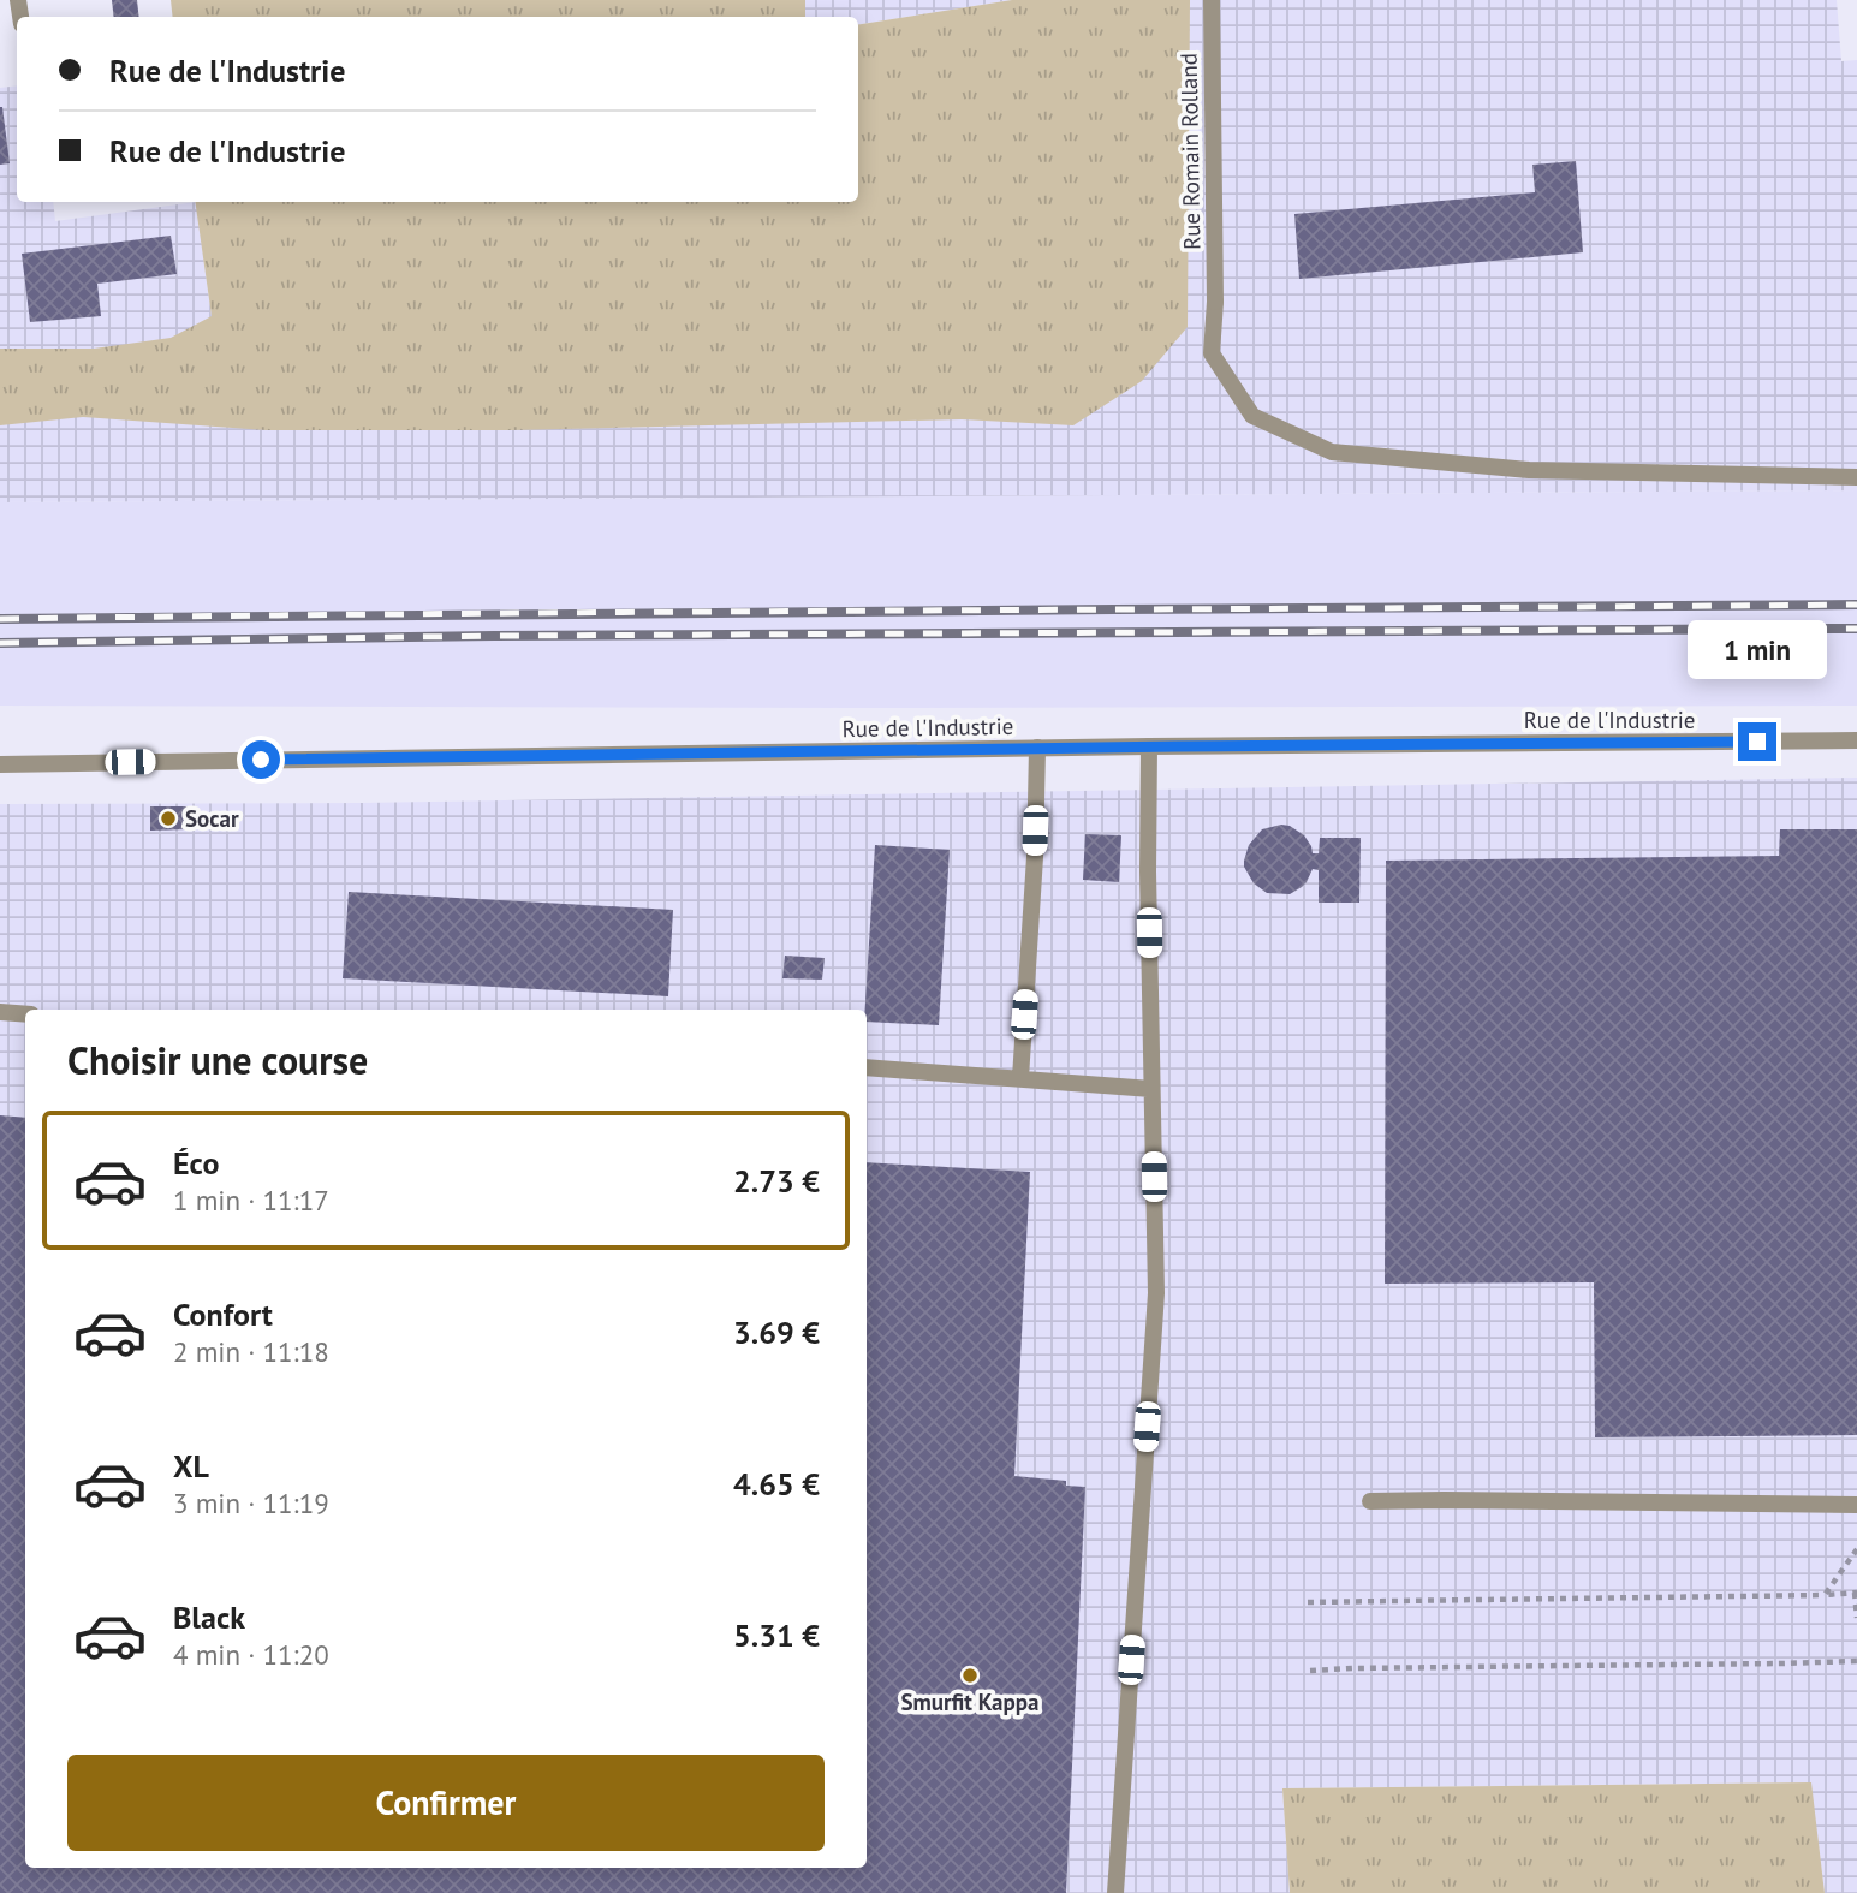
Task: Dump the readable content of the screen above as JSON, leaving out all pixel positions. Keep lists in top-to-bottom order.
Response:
{
  "streets": {
    "street": ["Rue Romain Rolland", "Rue de l'Industrie"]
  },
  "places": ["Socar", "Smurfit Kappa"],
  "page": {
    "banner": ["Rue de l'Industrie", "Rue de l'Industrie"],
    "bubble": "1 min",
    "heading": "Choisir une course",
    "list": [
      {
        "name": "Éco",
        "note": "1 min · 11:17",
        "value": "2.73 €"
      },
      {
        "name": "Confort",
        "note": "2 min · 11:18",
        "value": "3.69 €"
      },
      {
        "name": "XL",
        "note": "3 min · 11:19",
        "value": "4.65 €"
      },
      {
        "name": "Black",
        "note": "4 min · 11:20",
        "value": "5.31 €"
      }
    ],
    "buttons": "Confirmer"
  }
}
